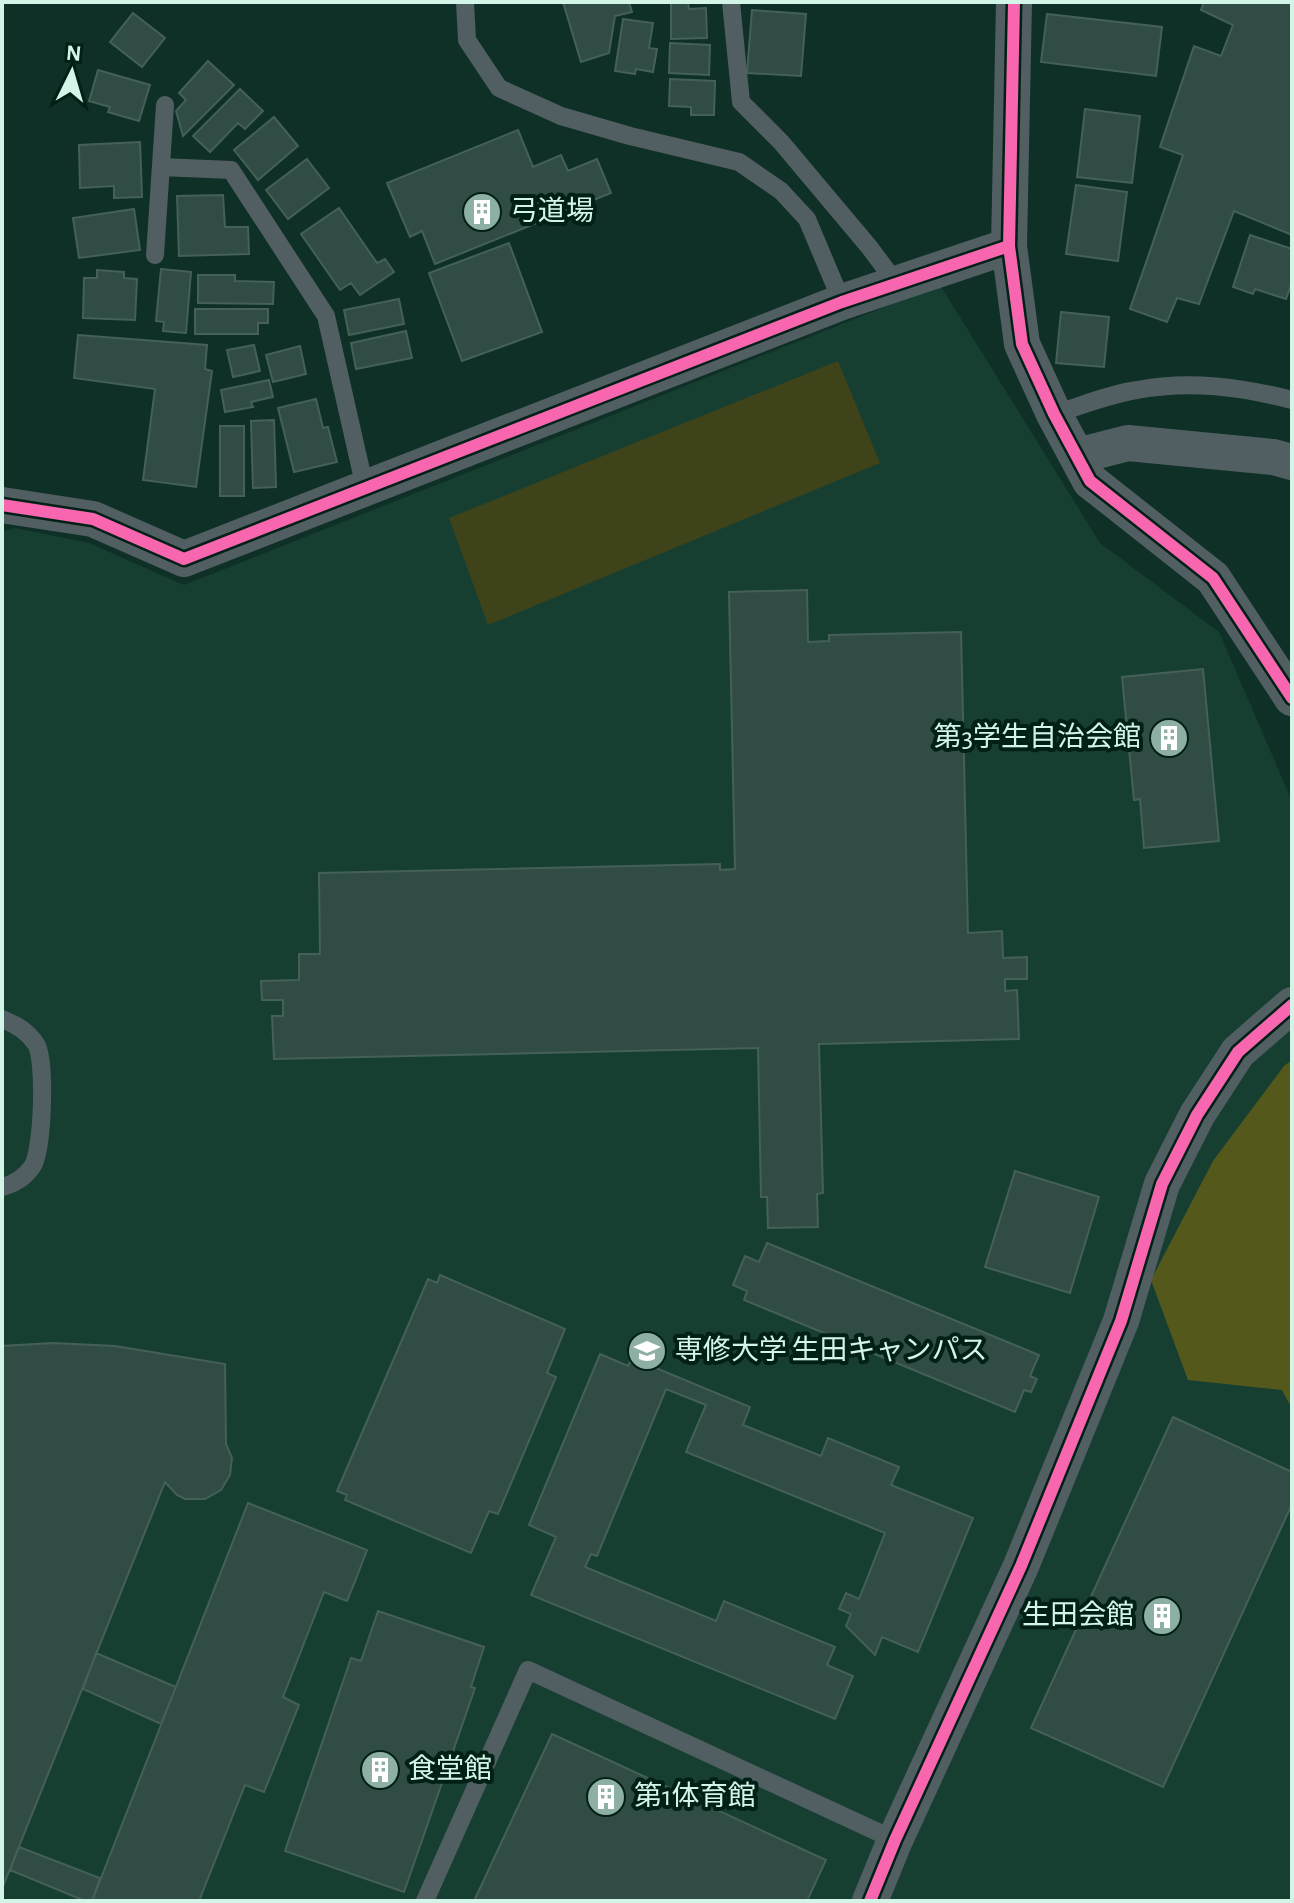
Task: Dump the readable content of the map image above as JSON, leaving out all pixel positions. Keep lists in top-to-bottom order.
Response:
{
  "places": {
    "building": [
      "弓道場",
      "第3学生自治会館",
      "生田会館",
      "食堂館",
      "第1体育館"
    ],
    "school or university": ["専修大学 生田キャンパス"]
  },
  "north": "top"
}
